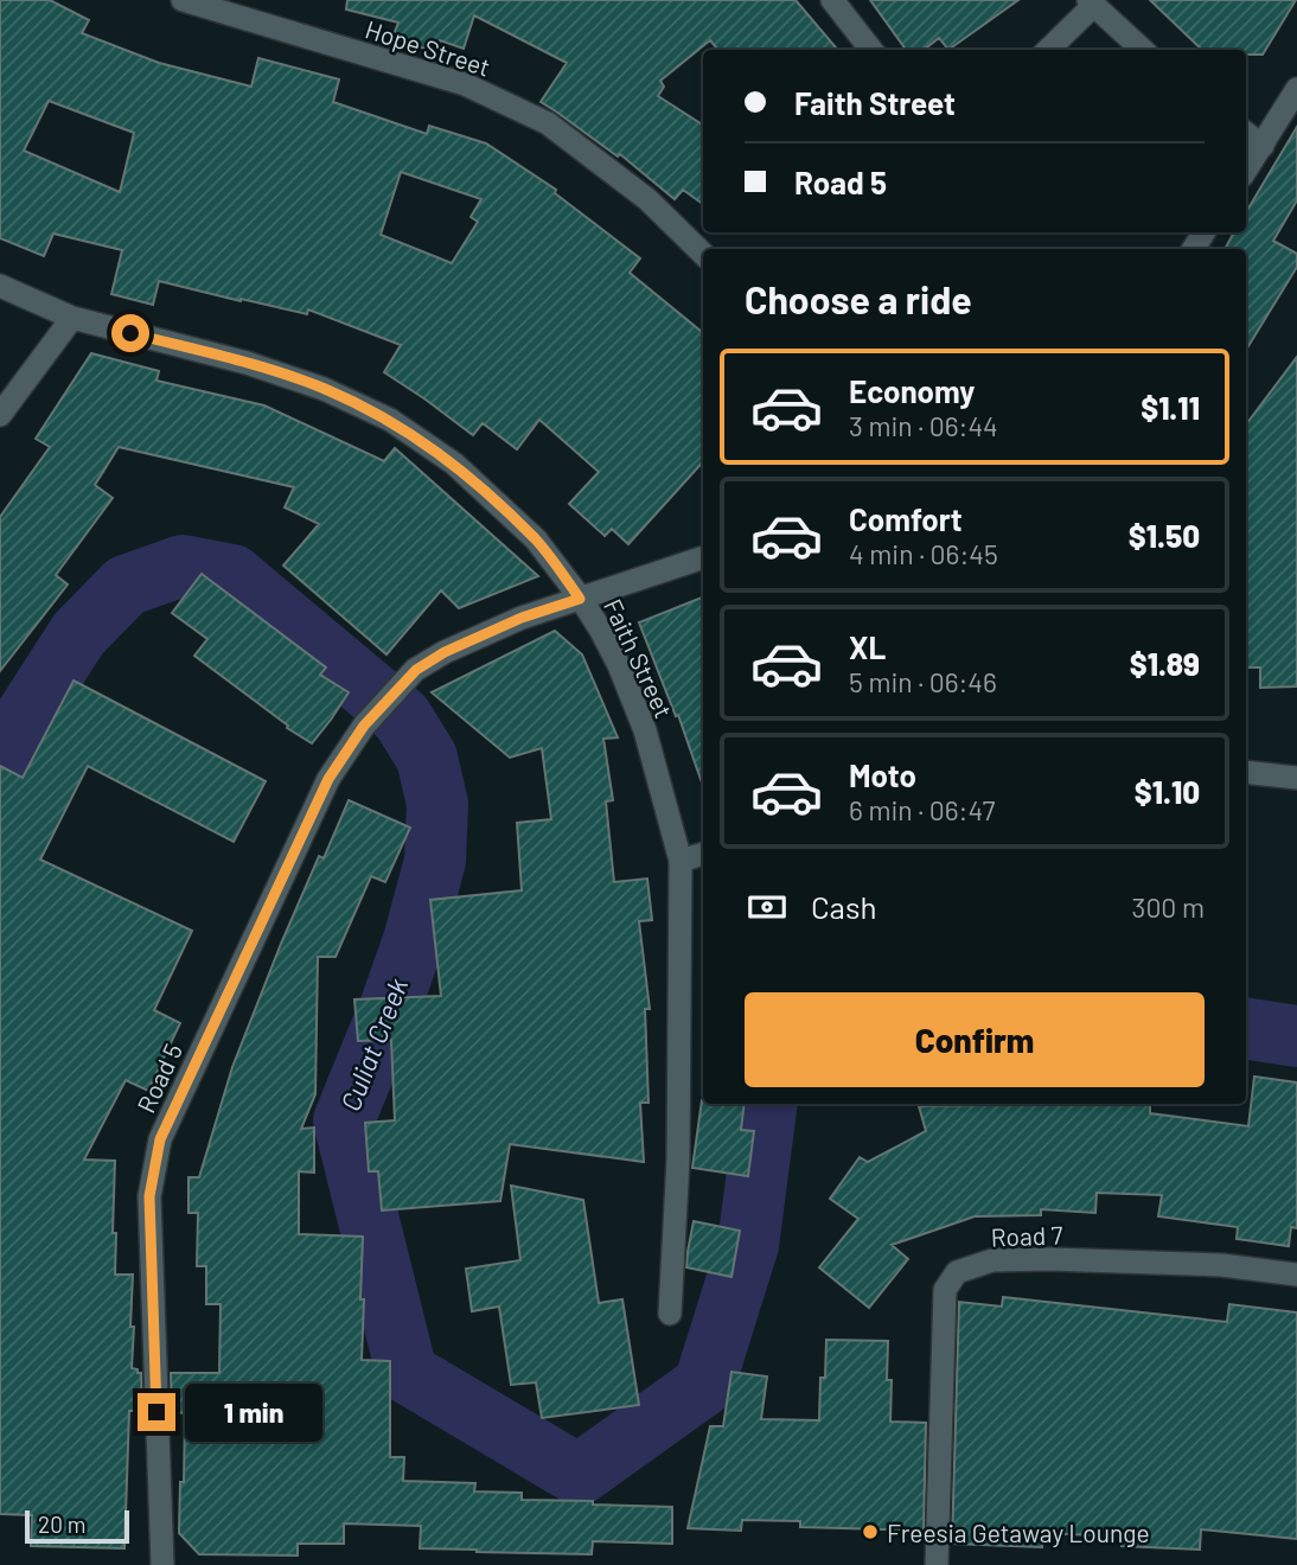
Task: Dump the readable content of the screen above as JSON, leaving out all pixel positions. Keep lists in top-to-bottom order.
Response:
{
  "streets": {
    "street": [
      "Hope Street",
      "Faith Street",
      "Road 5",
      "Road 7"
    ]
  },
  "crossings": [
    ["Faith Street", "Road 5"]
  ],
  "water": ["Culiat Creek"],
  "places": ["Freesia Getaway Lounge"],
  "scale_bar": "20 m",
  "page": {
    "banner": ["Faith Street", "Road 5"],
    "heading": "Choose a ride",
    "list": [
      {
        "name": "Economy",
        "note": "3 min · 06:44",
        "value": "$1.11"
      },
      {
        "name": "Comfort",
        "note": "4 min · 06:45",
        "value": "$1.50"
      },
      {
        "name": "XL",
        "note": "5 min · 06:46",
        "value": "$1.89"
      },
      {
        "name": "Moto",
        "note": "6 min · 06:47",
        "value": "$1.10"
      }
    ],
    "pay": ["Cash", "300 m"],
    "buttons": "Confirm",
    "bubble": "1 min",
    "scale": "20 m"
  }
}
